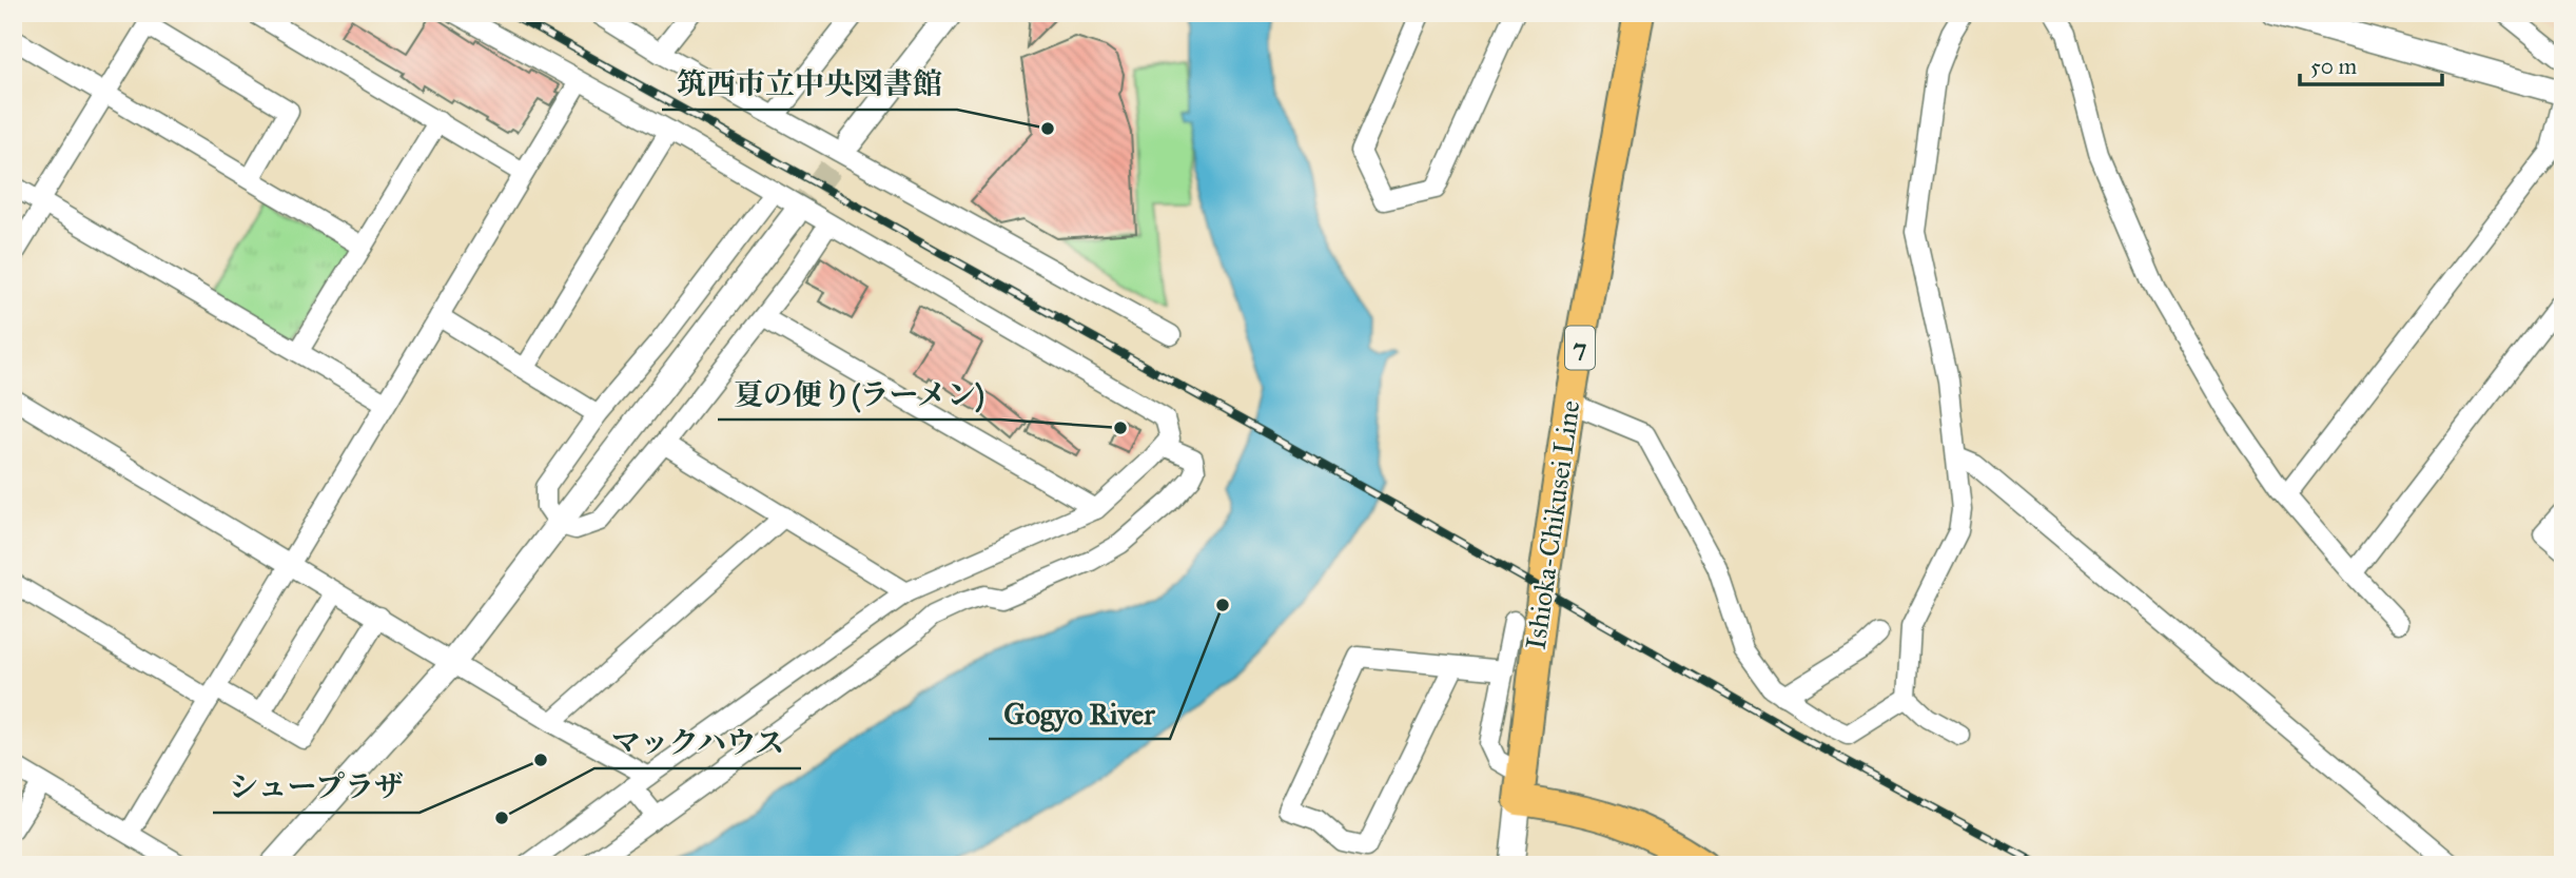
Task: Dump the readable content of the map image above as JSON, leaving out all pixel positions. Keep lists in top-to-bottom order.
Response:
{
  "streets": {
    "main road": ["7", "Ishioka-Chikusei Line"]
  },
  "places": [
    "筑西市立中央図書館",
    "夏の便り(ラーメン)",
    "Gogyo River",
    "シュープラザ",
    "マックハウス"
  ],
  "scale_bar": "50 m"
}
